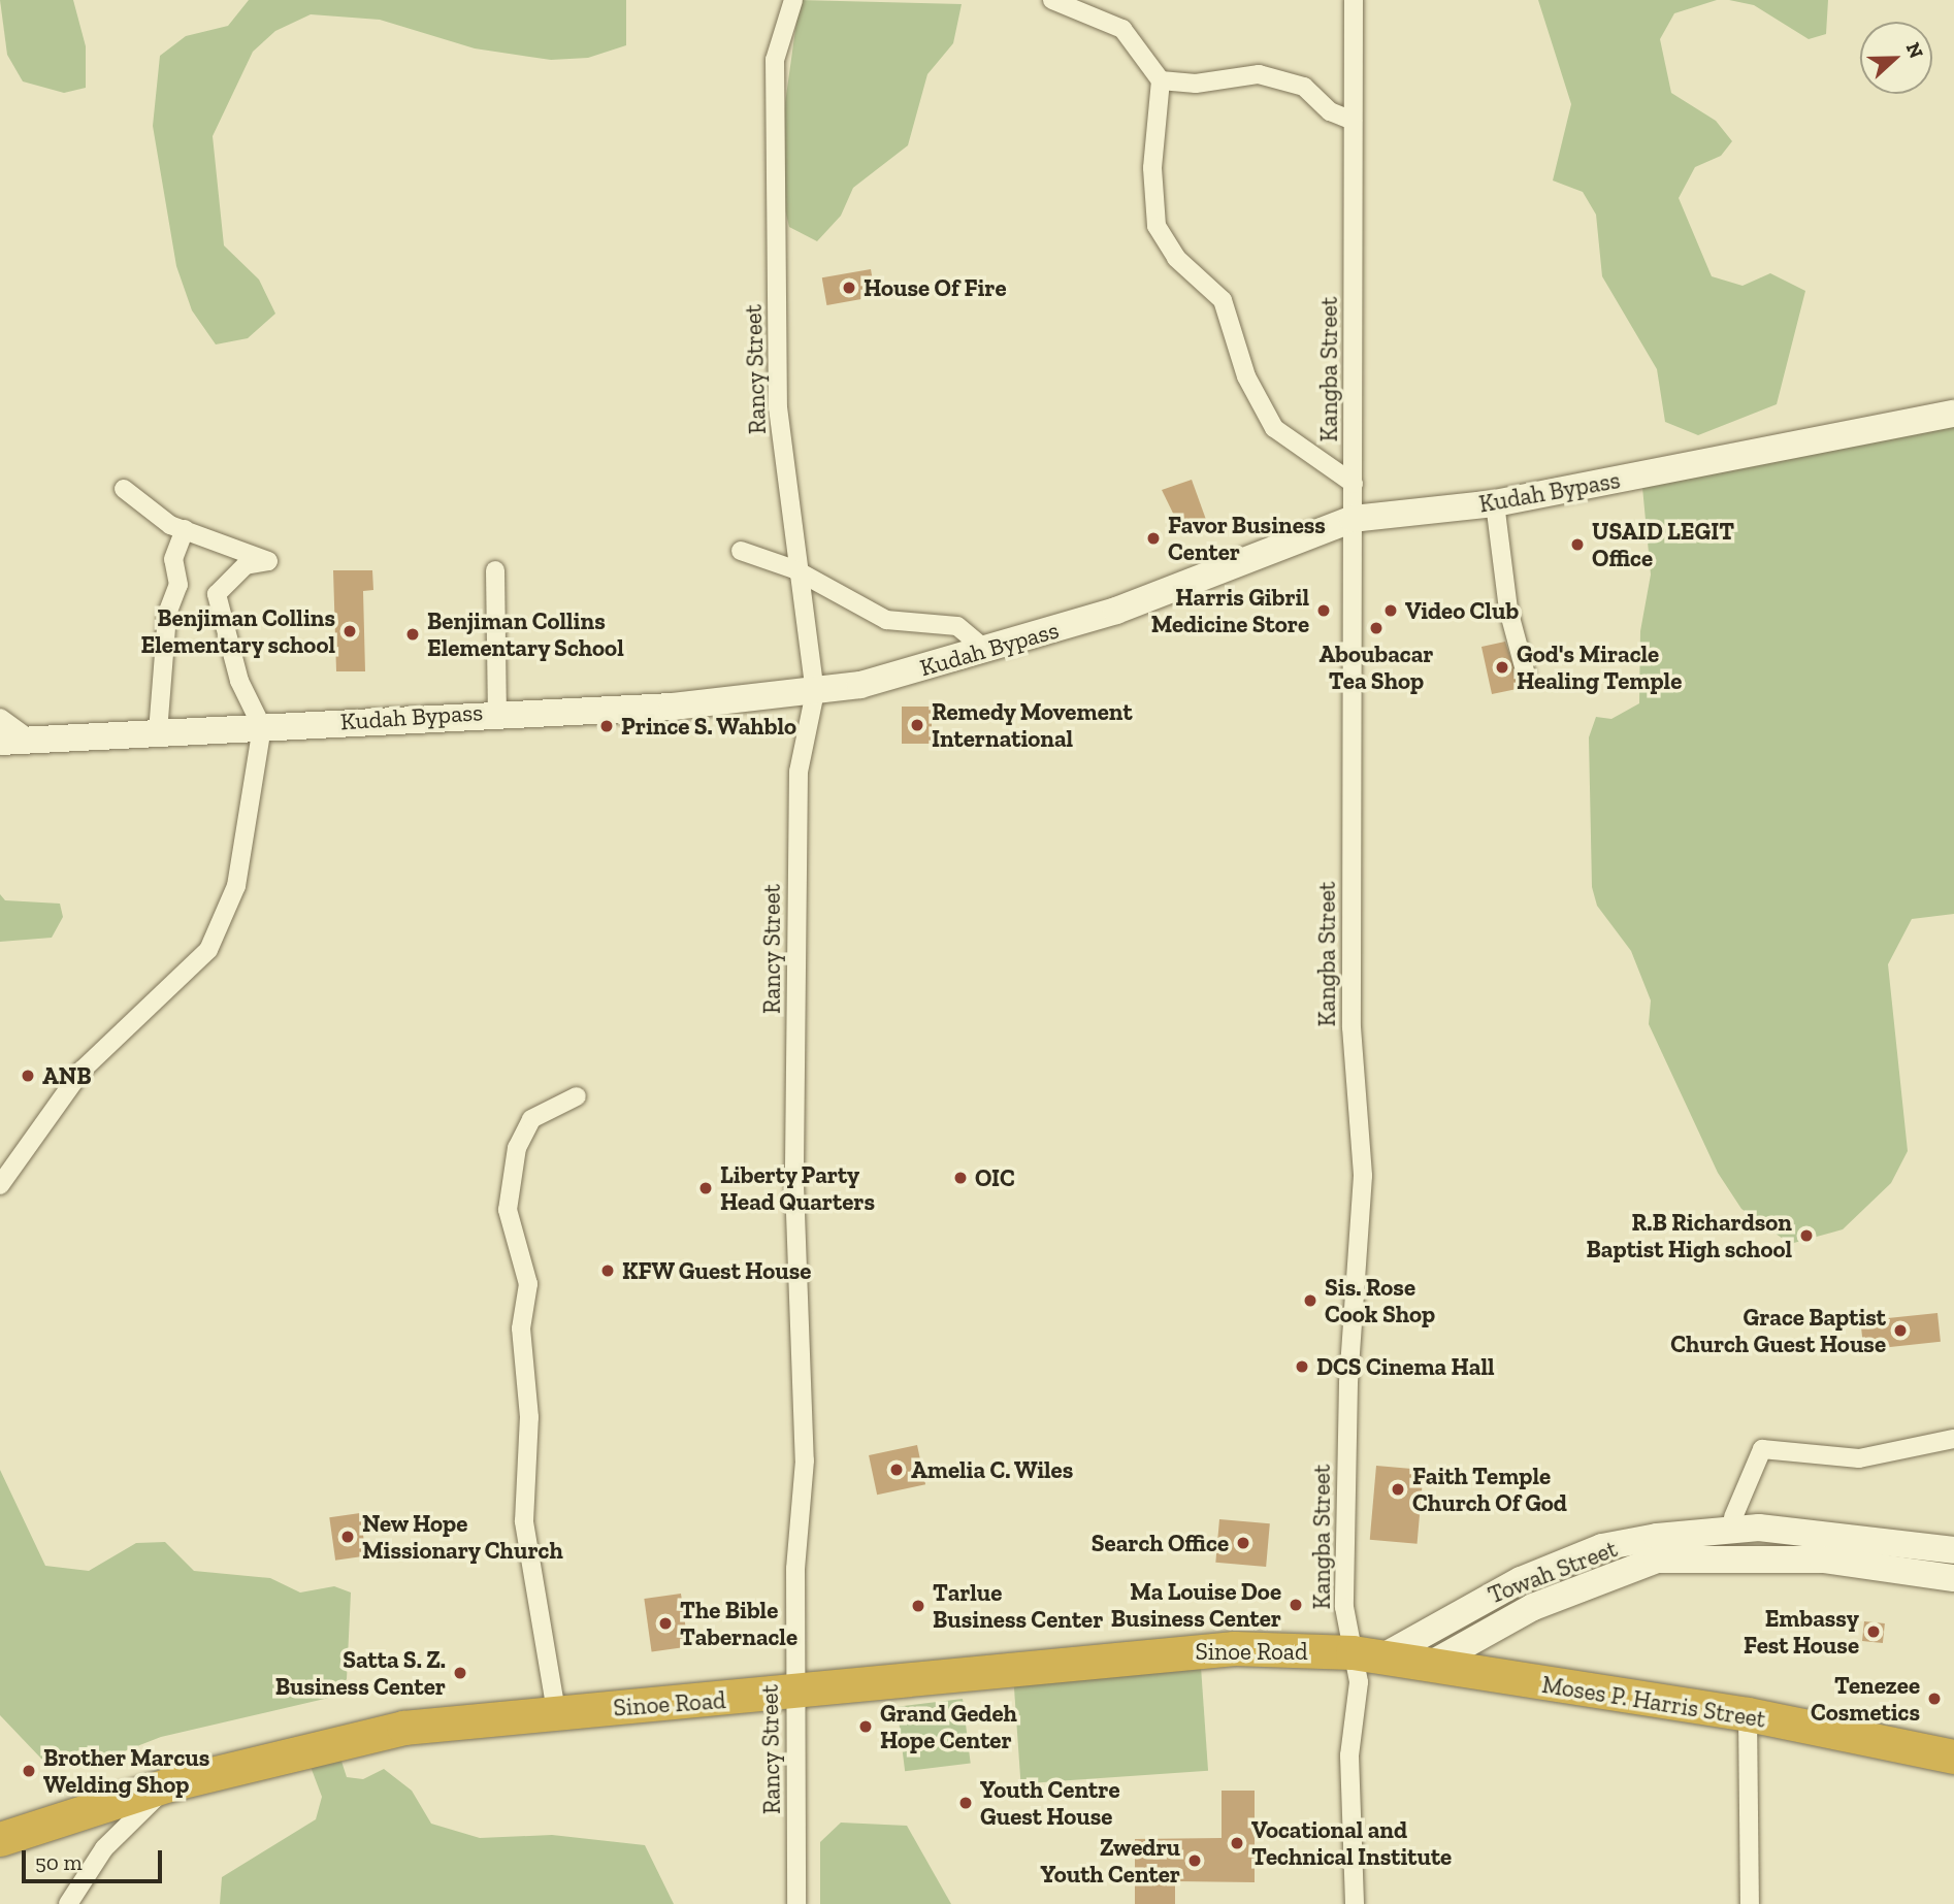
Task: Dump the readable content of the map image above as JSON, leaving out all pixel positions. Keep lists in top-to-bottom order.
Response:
{
  "streets": {
    "highway": ["Sinoe Road", "Moses P. Harris Street"],
    "street": [
      "Rancy Street",
      "Kangba Street",
      "Kudah Bypass",
      "Towah Street"
    ]
  },
  "crossings": [
    ["Rancy Street", "Kudah Bypass"],
    ["Rancy Street", "Sinoe Road"],
    ["Kangba Street", "Kudah Bypass"],
    ["Kangba Street", "Towah Street"],
    ["Kangba Street", "Sinoe Road"],
    ["Kangba Street", "Moses P. Harris Street"],
    ["Towah Street", "Sinoe Road"],
    ["Towah Street", "Moses P. Harris Street"],
    ["Sinoe Road", "Moses P. Harris Street"]
  ],
  "places": [
    "House Of Fire",
    "Favor Business Center",
    "USAID LEGIT Office",
    "Harris Gibril Medicine Store",
    "Video Club",
    "Aboubacar Tea Shop",
    "Benjiman Collins Elementary school",
    "Benjiman Collins Elementary School",
    "God's Miracle Healing Temple",
    "Remedy Movement International",
    "Prince S. Wahblo",
    "ANB",
    "OIC",
    "Liberty Party Head Quarters",
    "R.B Richardson Baptist High school",
    "KFW Guest House",
    "Sis. Rose Cook Shop",
    "Grace Baptist Church Guest House",
    "DCS Cinema Hall",
    "Amelia C. Wiles",
    "Faith Temple Church Of God",
    "New Hope Missionary Church",
    "Search Office",
    "Ma Louise Doe Business Center",
    "Tarlue Business Center",
    "The Bible Tabernacle",
    "Embassy Fest House",
    "Satta S. Z. Business Center",
    "Tenezee Cosmetics",
    "Grand Gedeh Hope Center",
    "Brother Marcus Welding Shop",
    "Youth Centre Guest House",
    "Vocational and Technical Institute",
    "Zwedru Youth Center"
  ],
  "scale_bar": "50 m",
  "north": "right"
}
